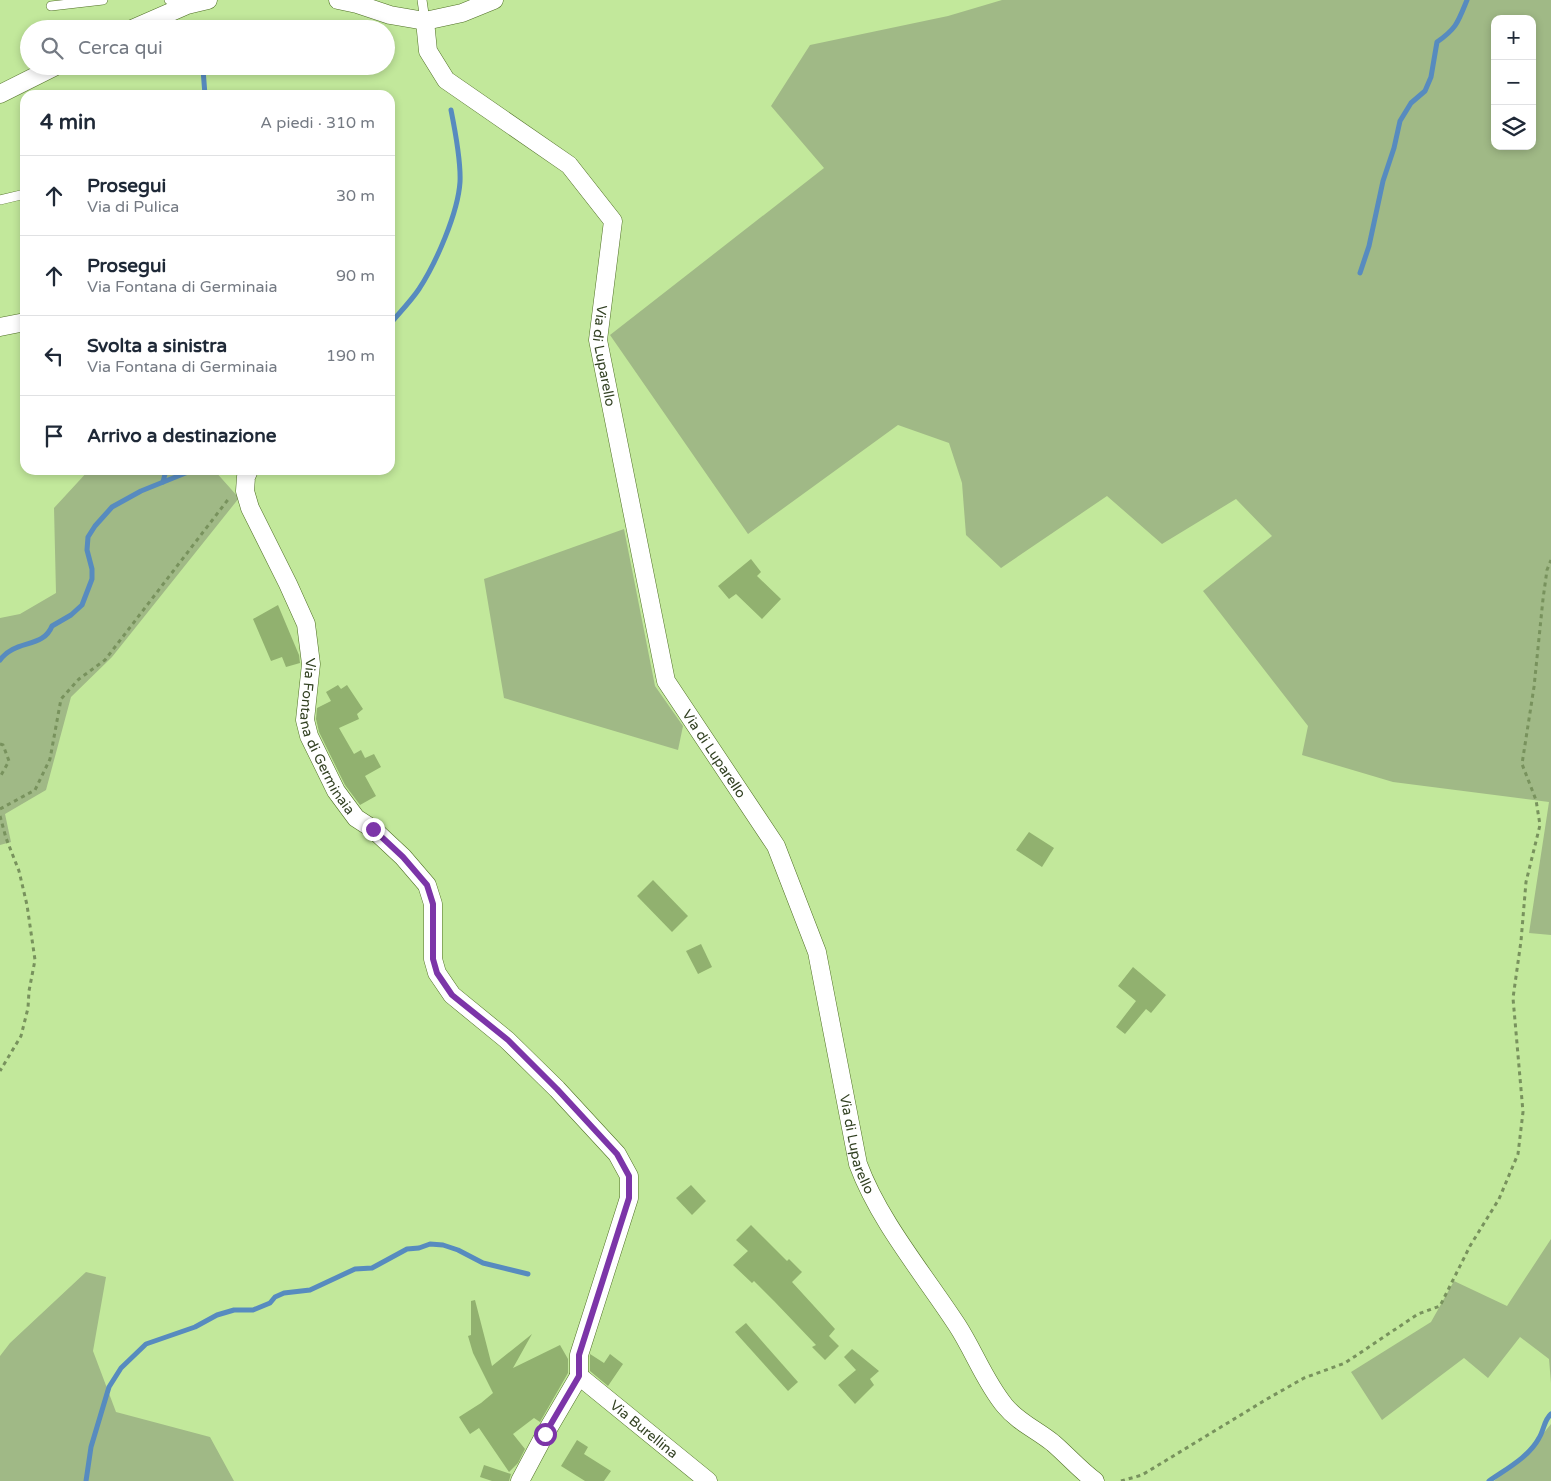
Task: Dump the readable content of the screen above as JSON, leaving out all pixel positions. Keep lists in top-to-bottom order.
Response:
{
  "streets": {
    "street": ["Via di Luparello", "Via Fontana di Germinaia", "Via Burellina"]
  },
  "crossings": [
    ["Via Fontana di Germinaia", "Via Burellina"]
  ],
  "page": {
    "map_buttons": ["+", "−"],
    "search": "Cerca qui",
    "heading": ["4 min", "A piedi · 310 m"],
    "list": [
      ["Prosegui", "Via di Pulica", "30 m"],
      ["Prosegui", "Via Fontana di Germinaia", "90 m"],
      ["Svolta a sinistra", "Via Fontana di Germinaia", "190 m"],
      "Arrivo a destinazione"
    ]
  }
}
